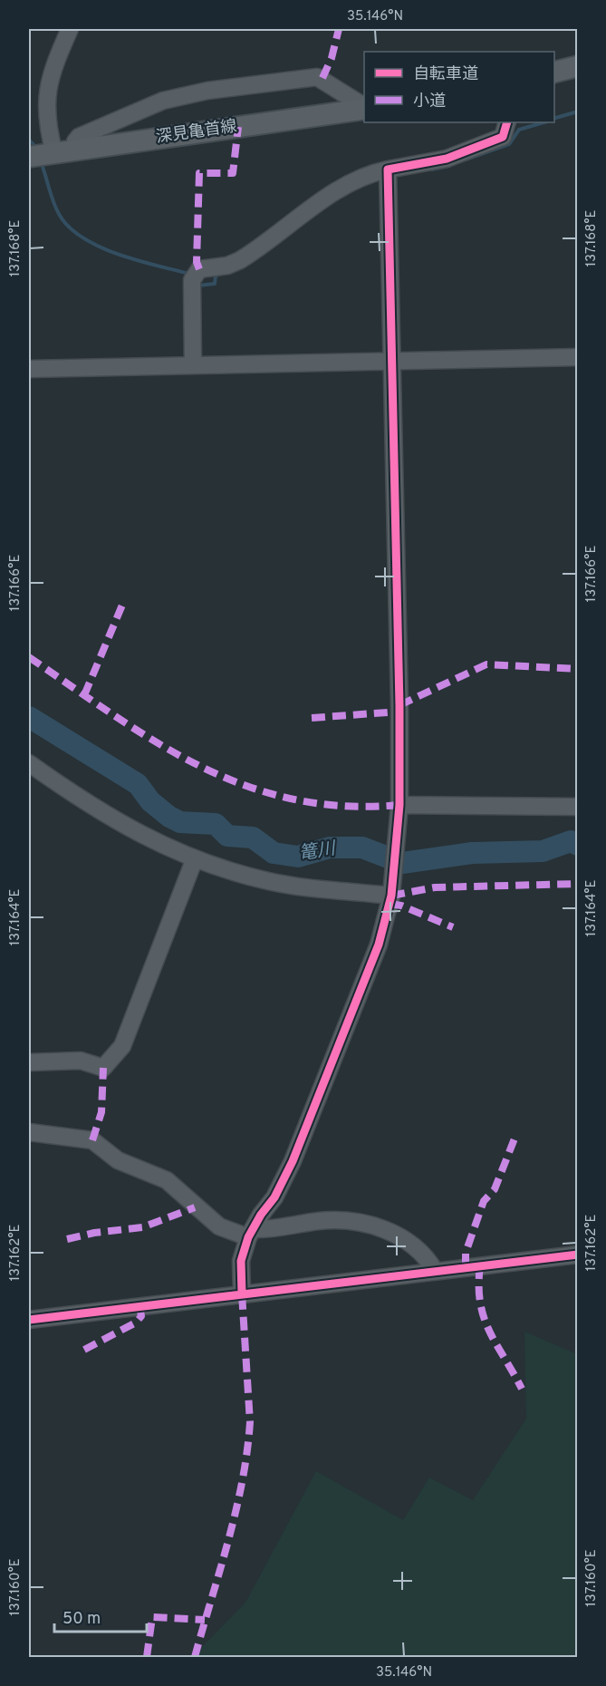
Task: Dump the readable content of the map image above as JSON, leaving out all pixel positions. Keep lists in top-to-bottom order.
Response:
{
  "streets": {
    "main road": ["深見亀首線"]
  },
  "water": ["篭川"],
  "legend": ["自転車道", "小道"],
  "scale_bar": "50 m",
  "coordinates": [
    "35.146°N",
    "137.168°E",
    "137.166°E",
    "137.164°E",
    "137.162°E",
    "137.160°E"
  ]
}
